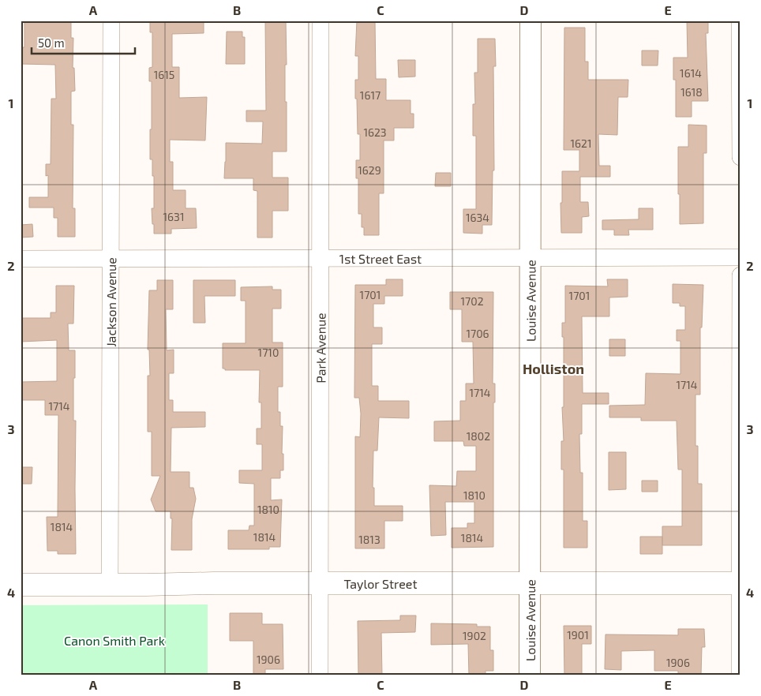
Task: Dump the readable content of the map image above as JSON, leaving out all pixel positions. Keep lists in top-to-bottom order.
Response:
{
  "streets": {
    "main road": ["Taylor Street"],
    "street": [
      "1st Street East",
      "Louise Avenue",
      "Jackson Avenue",
      "Park Avenue"
    ]
  },
  "crossings": [
    ["1st Street East", "Louise Avenue"],
    ["1st Street East", "Jackson Avenue"],
    ["1st Street East", "Park Avenue"],
    ["Louise Avenue", "Taylor Street"],
    ["Jackson Avenue", "Taylor Street"],
    ["Park Avenue", "Taylor Street"]
  ],
  "districts": ["Holliston"],
  "parks": ["Canon Smith Park"],
  "house_numbers": [
    "1614",
    "1615",
    "1618",
    "1617",
    "1623",
    "1621",
    "1629",
    "1631",
    "1634",
    "1701",
    "1701",
    "1702",
    "1706",
    "1710",
    "1714",
    "1714",
    "1714",
    "1802",
    "1810",
    "1810",
    "1814",
    "1814",
    "1814",
    "1813",
    "1901",
    "1902",
    "1906",
    "1906"
  ],
  "scale_bar": "50 m",
  "grid": {
    "columns": [
      "A",
      "B",
      "C",
      "D",
      "E"
    ],
    "rows": [
      "1",
      "2",
      "3",
      "4"
    ]
  }
}
